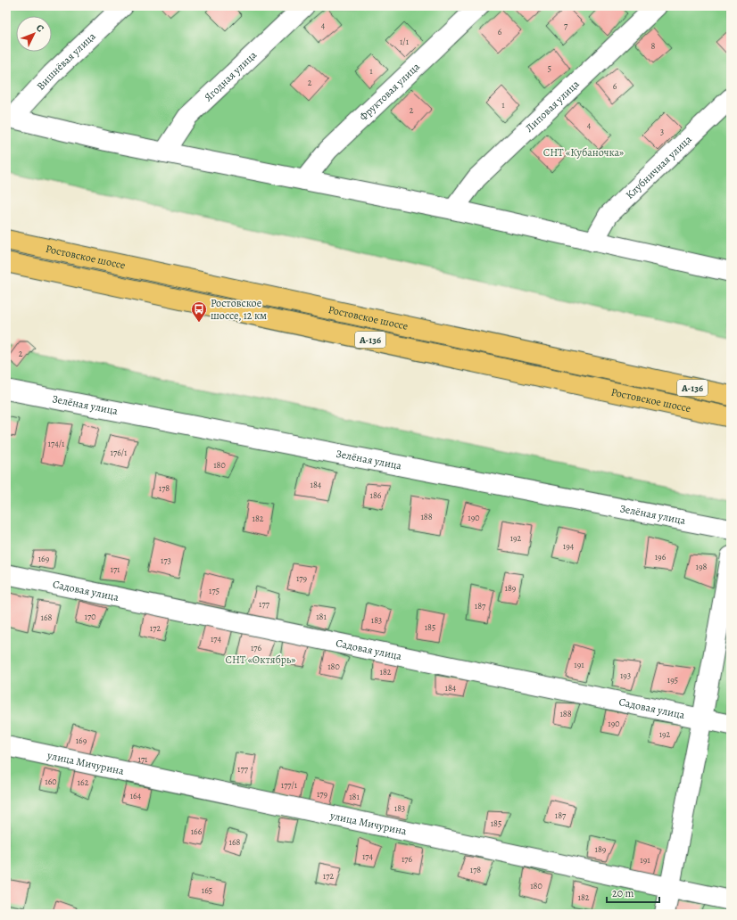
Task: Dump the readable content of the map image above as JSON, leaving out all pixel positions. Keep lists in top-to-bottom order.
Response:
{
  "streets": {
    "highway": ["Ростовское шоссе", "А-136"],
    "street": [
      "Вишнёвая улица",
      "Ягодная улица",
      "Фруктовая улица",
      "Липовая улица",
      "Клубничная улица",
      "Зелёная улица",
      "Садовая улица",
      "улица Мичурина"
    ]
  },
  "parks": ["СНТ «Кубаночка»", "СНТ «Октябрь»"],
  "places": {
    "bus stop": ["Ростовское шоссе, 12 км"]
  },
  "house_numbers": [
    "4",
    "7",
    "6",
    "1/1",
    "8",
    "5",
    "1",
    "2",
    "6",
    "1",
    "2",
    "4",
    "3",
    "2",
    "174/1",
    "176/1",
    "180",
    "184",
    "178",
    "186",
    "188",
    "190",
    "182",
    "192",
    "194",
    "196",
    "169",
    "173",
    "198",
    "171",
    "179",
    "189",
    "175",
    "177",
    "187",
    "170",
    "181",
    "168",
    "183",
    "185",
    "172",
    "174",
    "176",
    "191",
    "180",
    "182",
    "193",
    "195",
    "184",
    "188",
    "190",
    "192",
    "169",
    "171",
    "177",
    "160",
    "162",
    "177/1",
    "179",
    "164",
    "181",
    "183",
    "187",
    "185",
    "166",
    "168",
    "189",
    "174",
    "176",
    "191",
    "178",
    "172",
    "180",
    "165",
    "182"
  ],
  "scale_bar": "20 m",
  "north": "top right"
}
